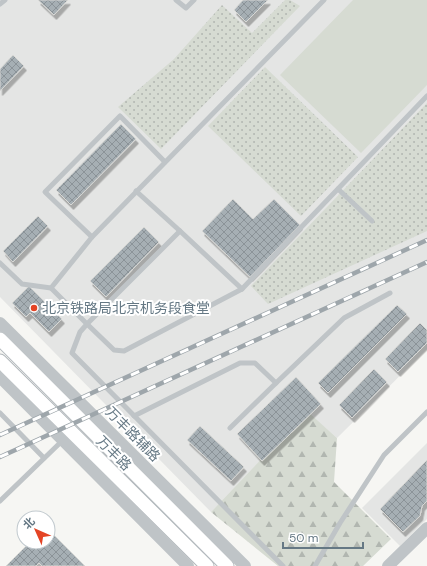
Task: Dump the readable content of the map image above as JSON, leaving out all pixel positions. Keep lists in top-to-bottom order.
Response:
{
  "streets": {
    "main road": ["万丰路"],
    "street": ["万丰路辅路"]
  },
  "places": ["北京铁路局北京机务段食堂"],
  "scale_bar": "50 m",
  "north": "top left"
}
